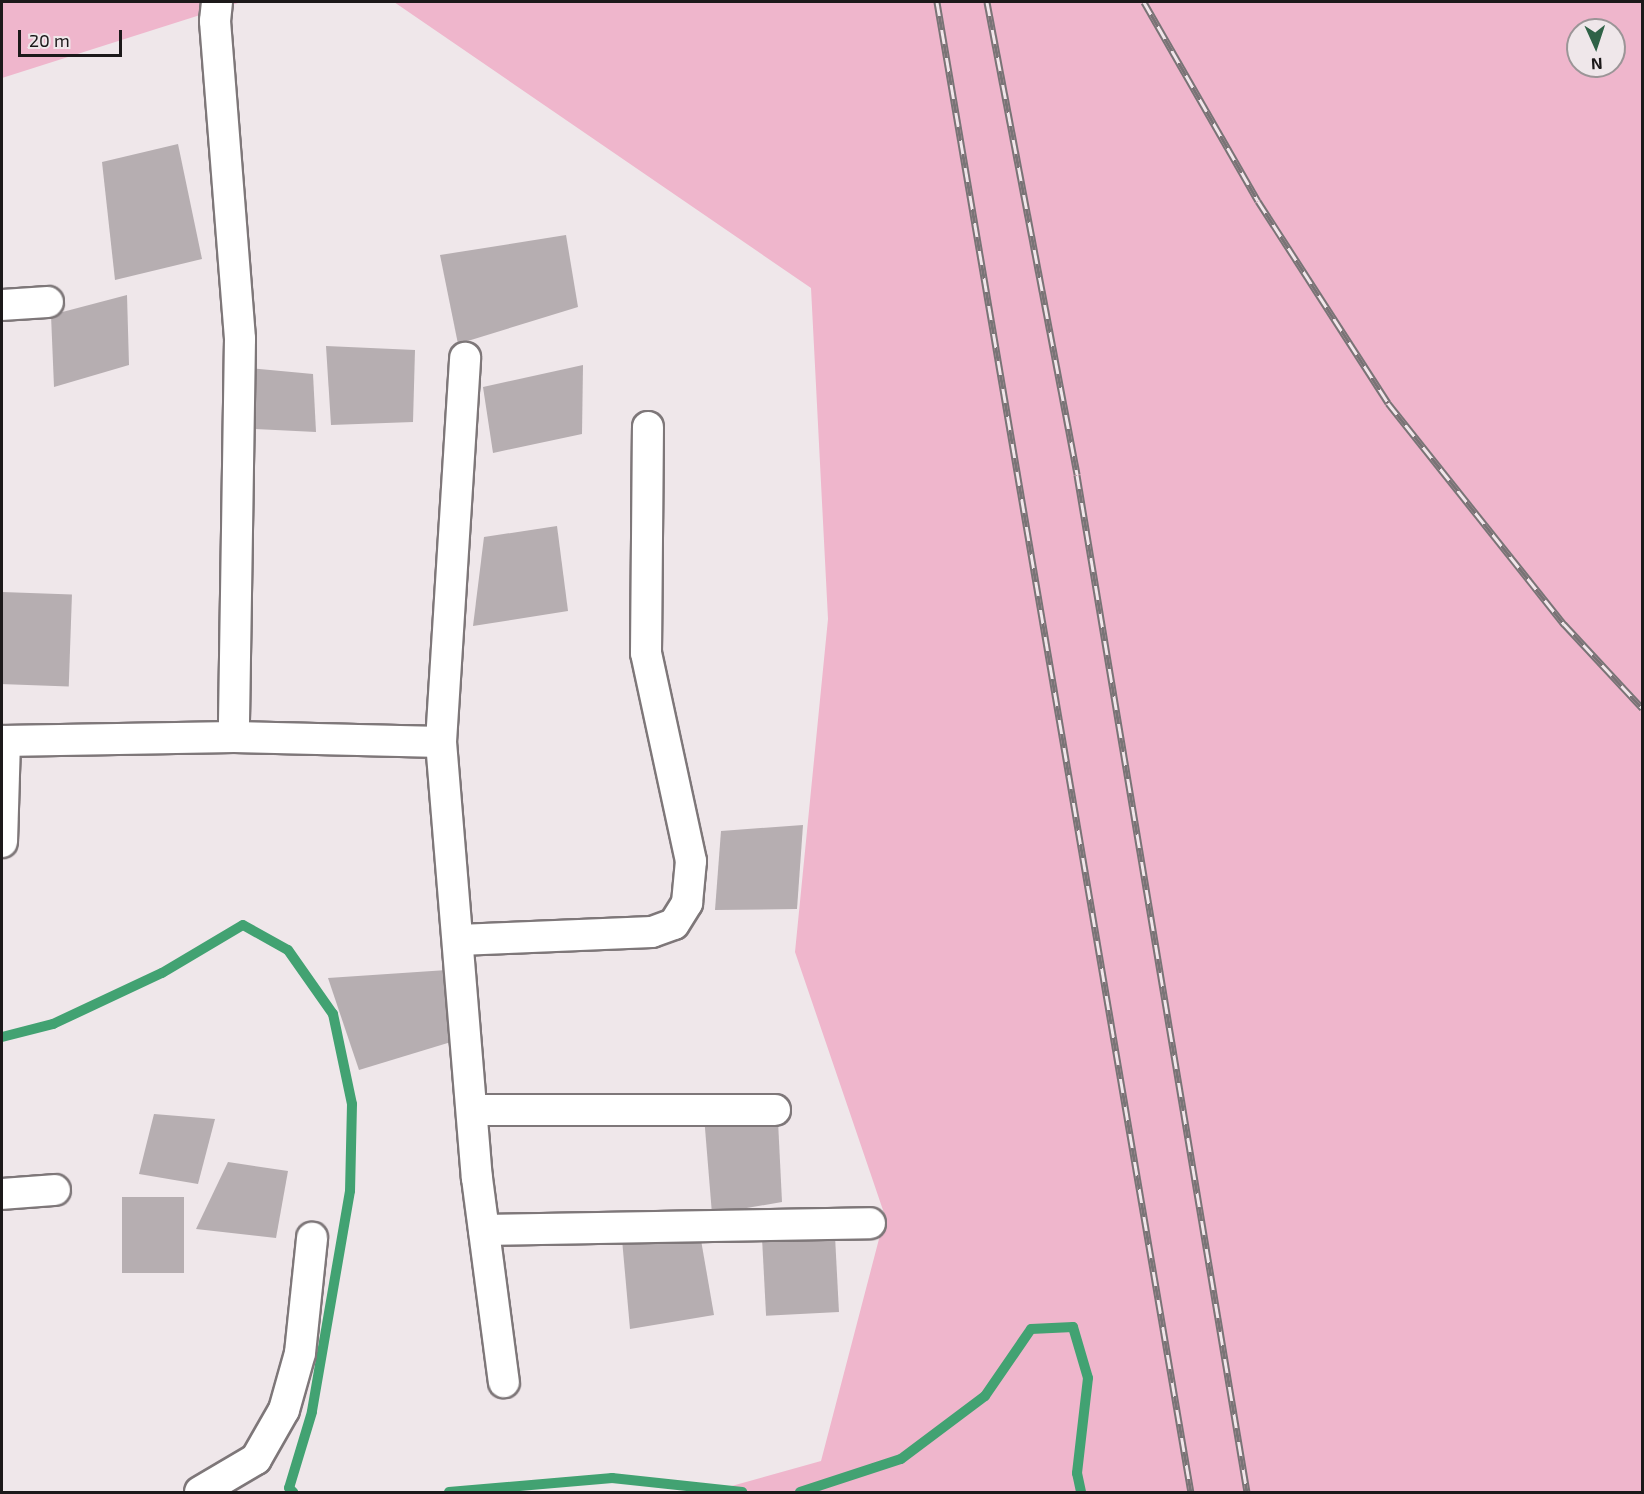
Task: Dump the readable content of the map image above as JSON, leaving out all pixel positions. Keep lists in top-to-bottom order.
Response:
{
  "scale_bar": "20 m",
  "north": "bottom"
}
